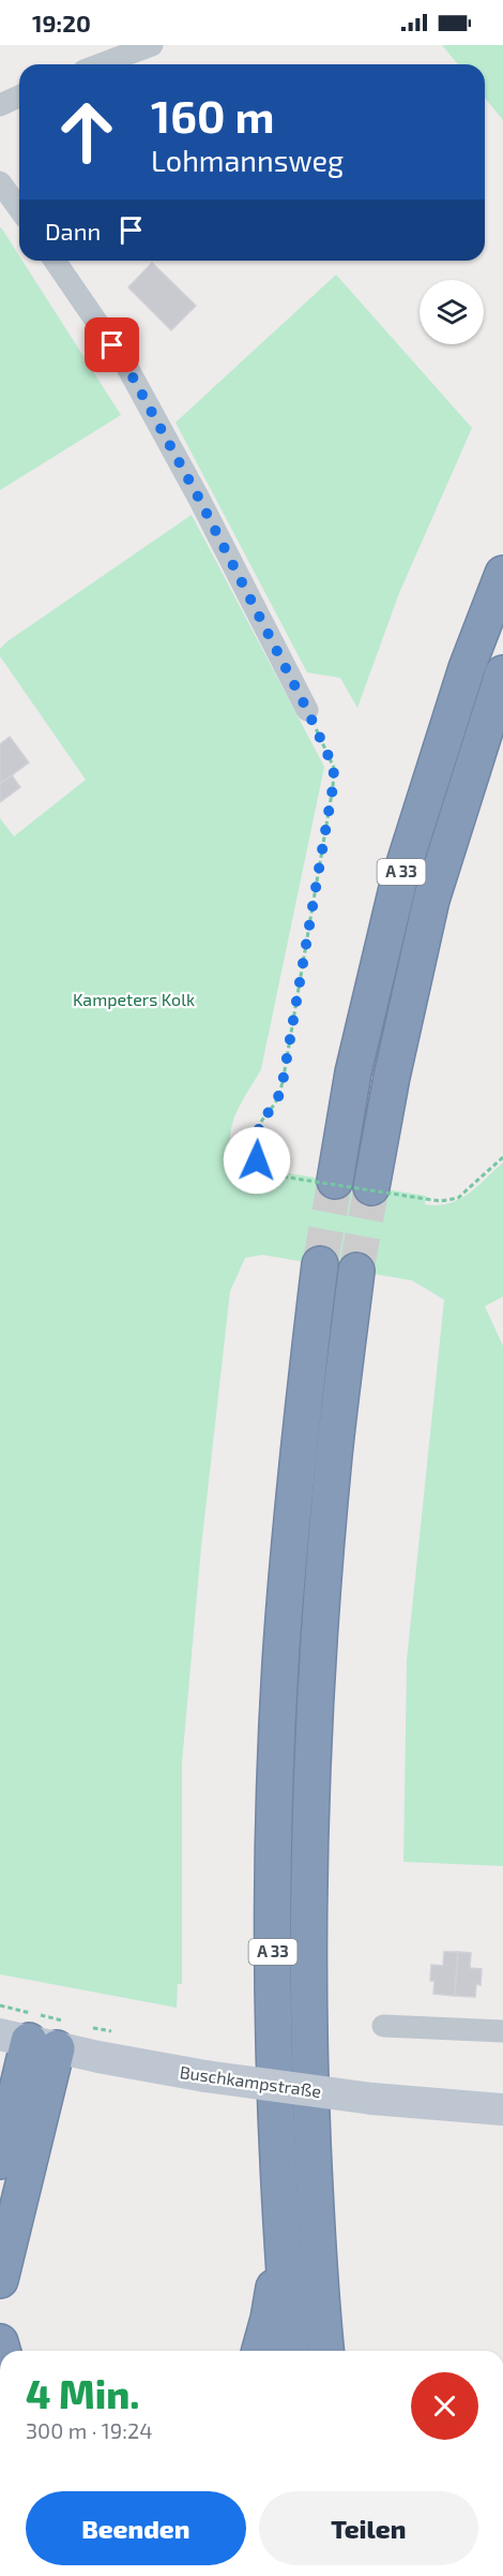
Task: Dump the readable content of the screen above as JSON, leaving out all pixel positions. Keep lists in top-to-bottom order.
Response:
{
  "streets": {
    "highway": ["A 33"],
    "main road": ["Buschkampstraße"]
  },
  "parks": ["Kampeters Kolk"],
  "page": {
    "status": "19:20",
    "turn": ["160 m", "Lohmannsweg"],
    "then": "Dann",
    "heading": ["4 Min.", "300 m · 19:24"],
    "buttons": ["Beenden", "Teilen"]
  }
}
